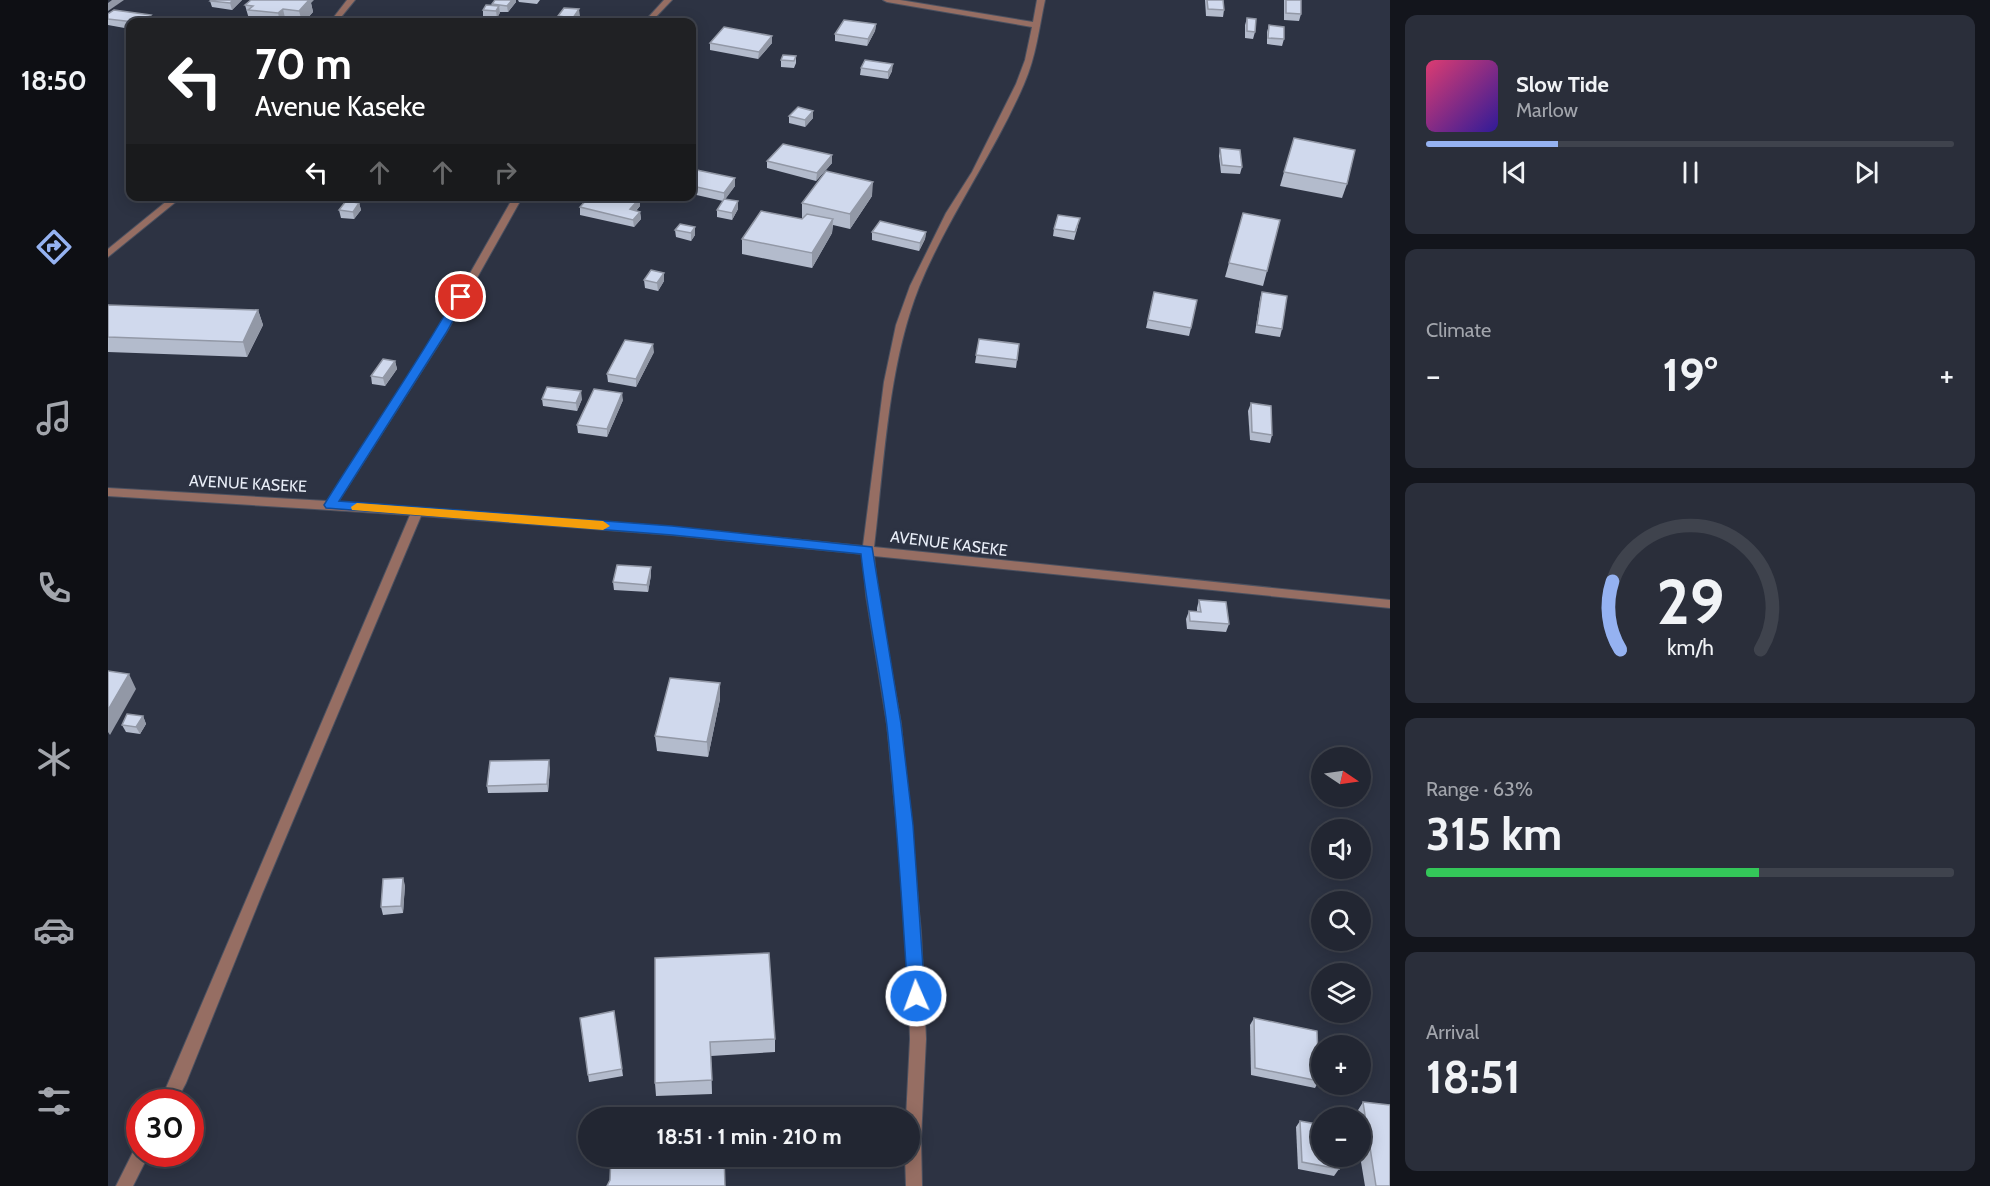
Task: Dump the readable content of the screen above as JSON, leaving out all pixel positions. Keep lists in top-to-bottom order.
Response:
{
  "streets": {
    "street": ["AVENUE KASEKE"]
  },
  "north": "right",
  "page": {
    "tabs": "18:50",
    "turn": ["70 m", "Avenue Kaseke"],
    "song": ["Slow Tide", "Marlow"],
    "tile": [
      "Climate",
      ["Range · 63%", "315 km"],
      ["Arrival", "18:51"]
    ],
    "heat": ["−", "19°", "+"],
    "map_buttons": ["+", "−"],
    "limit": "30",
    "trip": "18:51 · 1 min · 210 m",
    "gauge": ["29", "km/h"]
  }
}
